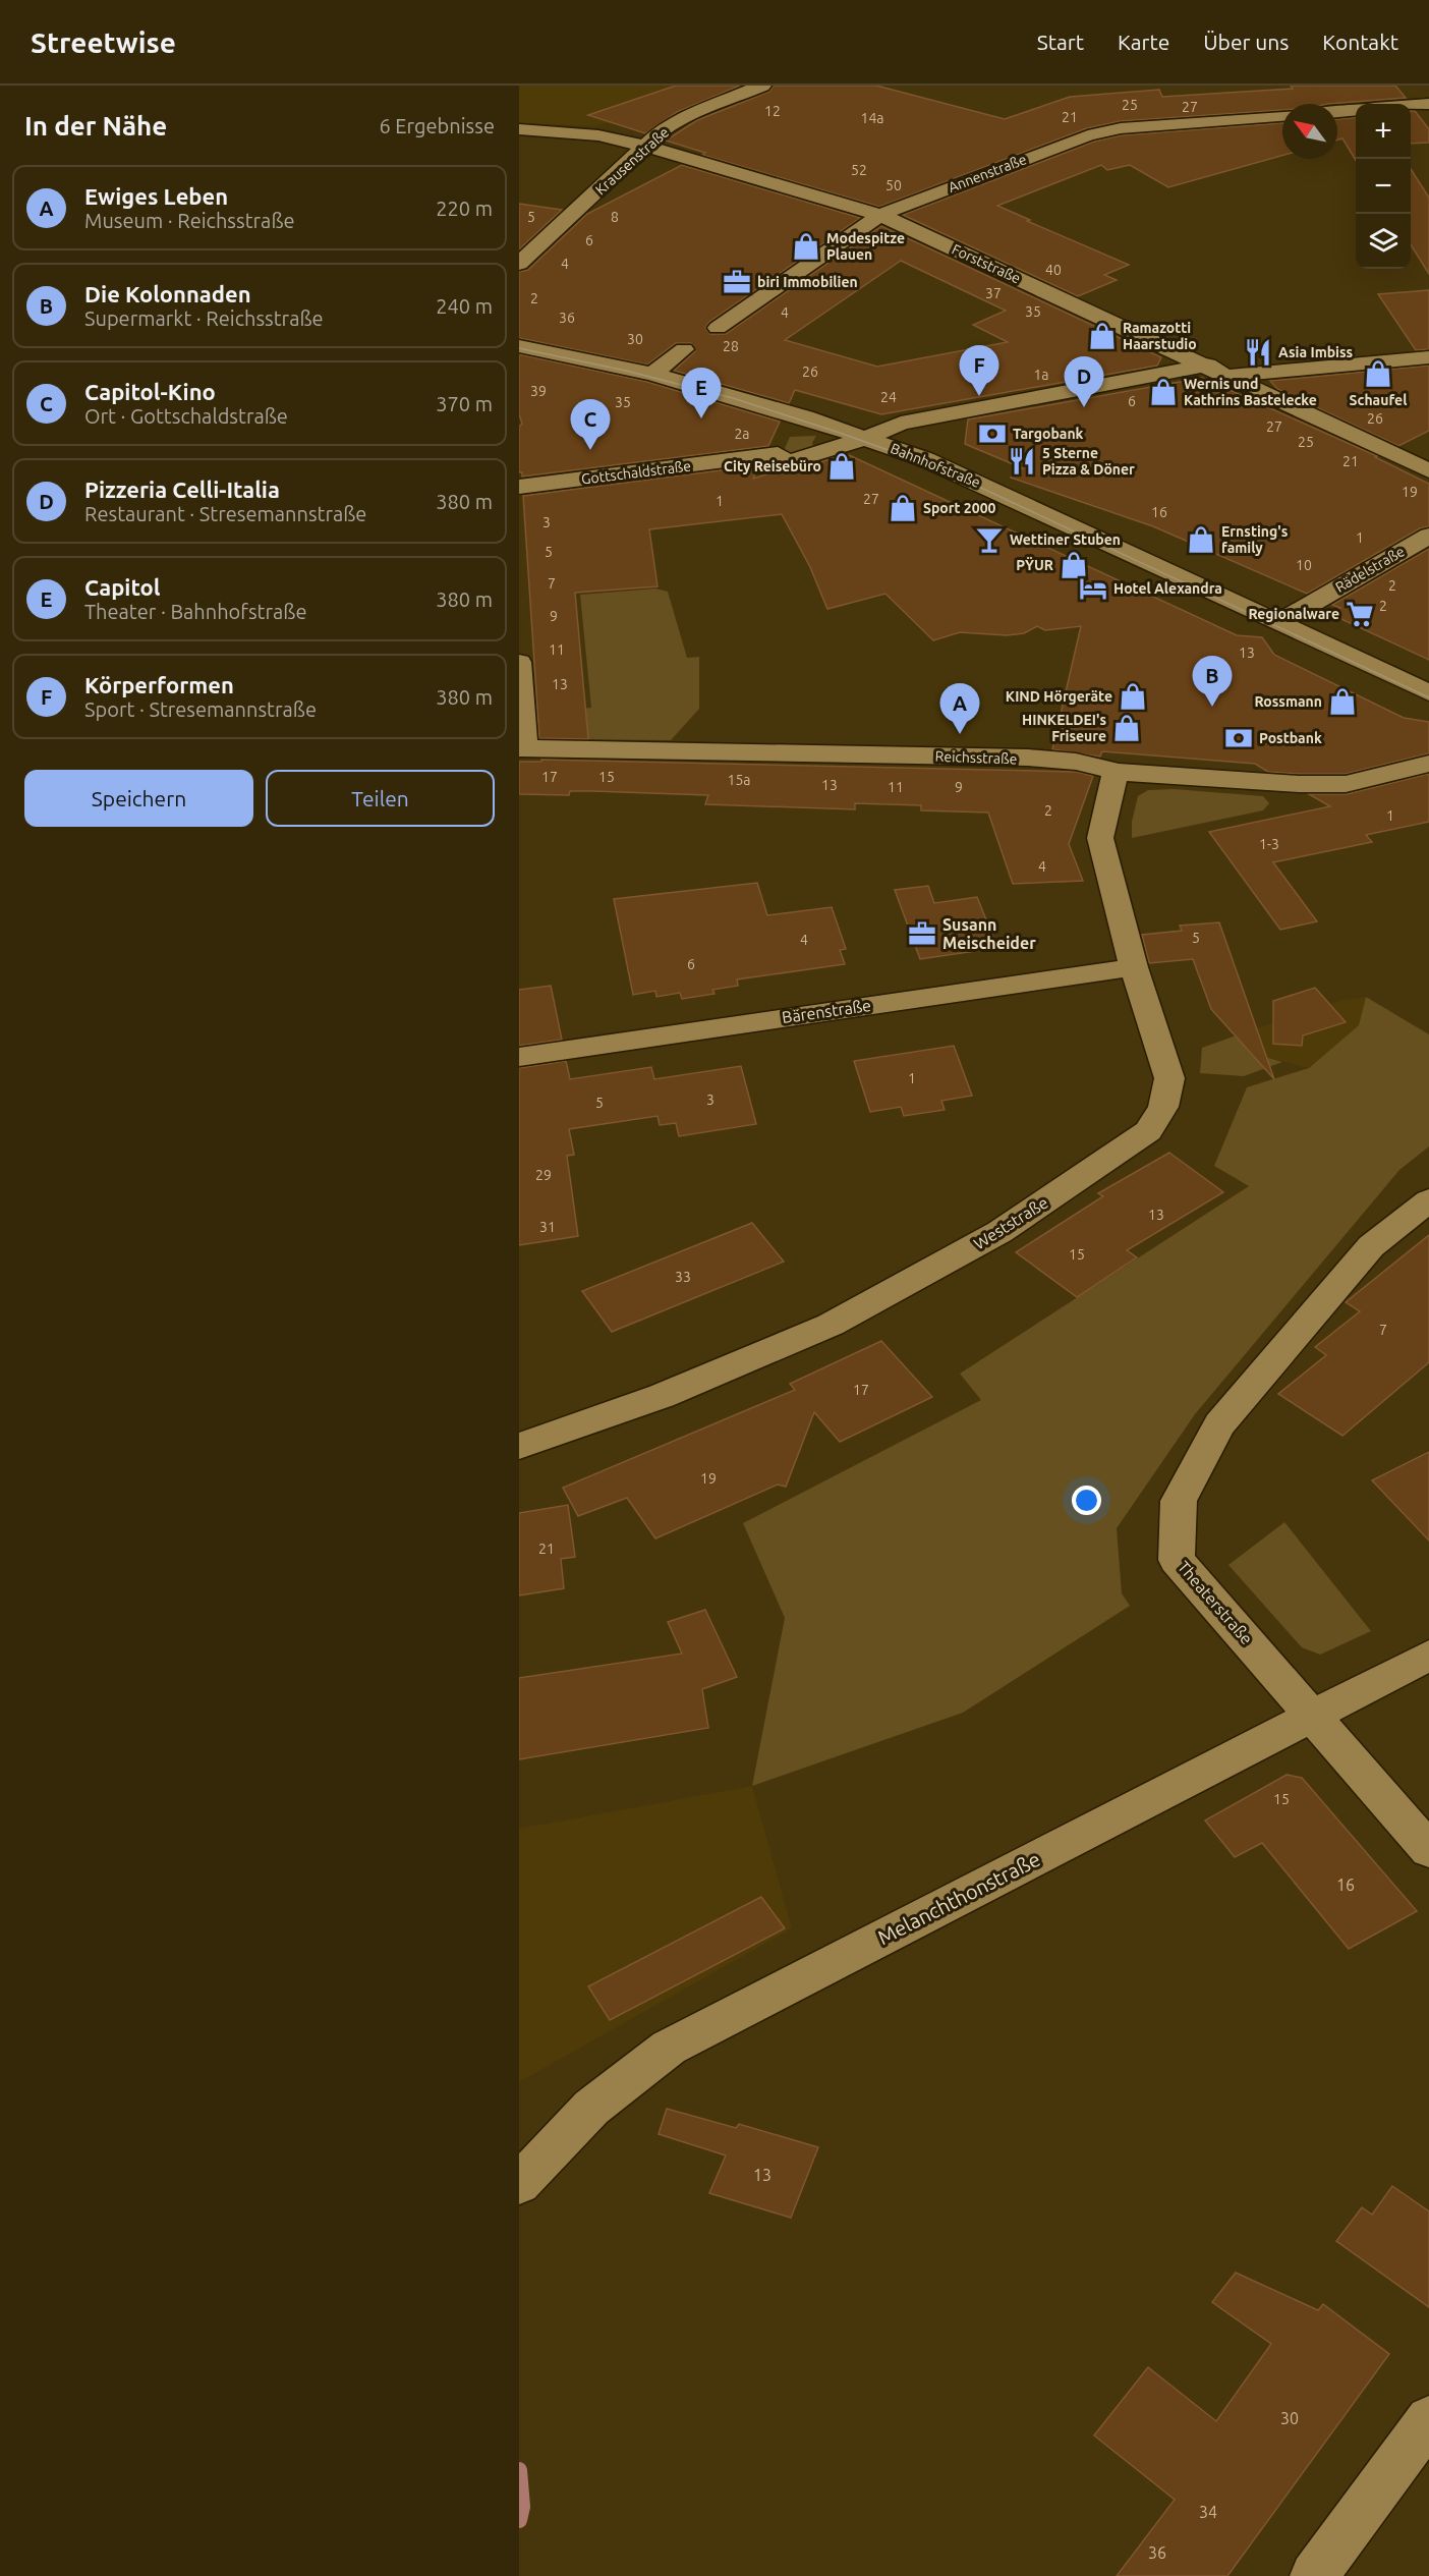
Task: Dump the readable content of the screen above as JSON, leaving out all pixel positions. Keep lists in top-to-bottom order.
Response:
{
  "streets": {
    "street": [
      "Krausenstraße",
      "Annenstraße",
      "Forststraße",
      "Bahnhofstraße",
      "Gottschaldstraße",
      "Rädelstraße",
      "Reichsstraße",
      "Bärenstraße",
      "Weststraße",
      "Theaterstraße",
      "Melanchthonstraße"
    ]
  },
  "crossings": [
    ["Krausenstraße", "Forststraße"],
    ["Annenstraße", "Forststraße"],
    ["Bahnhofstraße", "Gottschaldstraße"],
    ["Bahnhofstraße", "Rädelstraße"],
    ["Reichsstraße", "Weststraße"],
    ["Bärenstraße", "Weststraße"],
    ["Theaterstraße", "Melanchthonstraße"]
  ],
  "places": {
    "shop": [
      "Modespitze Plauen",
      "Ramazotti Haarstudio",
      "Schaufel",
      "Wernis und Kathrins Bastelecke",
      "City Reisebüro",
      "Sport 2000",
      "Ernsting's family",
      "PŸUR",
      "KIND Hörgeräte",
      "Rossmann",
      "HINKELDEI's Friseure"
    ],
    "office": ["biri Immobilien", "Susann Meischeider"],
    "restaurant": ["Asia Imbiss", "5 Sterne Pizza & Döner"],
    "bank": ["Targobank", "Postbank"],
    "bar": ["Wettiner Stuben"],
    "hotel": ["Hotel Alexandra"],
    "supermarket": ["Regionalware"]
  },
  "house_numbers": [
    "25",
    "27",
    "12",
    "21",
    "14a",
    "52",
    "50",
    "5",
    "8",
    "6",
    "4",
    "40",
    "37",
    "2",
    "35",
    "4",
    "36",
    "30",
    "28",
    "26",
    "1a",
    "39",
    "24",
    "6",
    "35",
    "26",
    "27",
    "2a",
    "25",
    "21",
    "19",
    "27",
    "1",
    "16",
    "3",
    "1",
    "5",
    "10",
    "7",
    "2",
    "2",
    "9",
    "11",
    "13",
    "13",
    "17",
    "15",
    "15a",
    "13",
    "11",
    "9",
    "2",
    "1",
    "1-3",
    "4",
    "5",
    "4",
    "6",
    "1",
    "3",
    "5",
    "29",
    "13",
    "31",
    "15",
    "33",
    "7",
    "17",
    "19",
    "21",
    "15",
    "16",
    "13",
    "30",
    "34",
    "36"
  ],
  "north": "top left",
  "page": {
    "header": "Streetwise",
    "nav": [
      "Start",
      "Karte",
      "Über uns",
      "Kontakt"
    ],
    "heading": ["In der Nähe", "6 Ergebnisse"],
    "map_buttons": ["+", "−"],
    "list": [
      {
        "mark": "A",
        "name": "Ewiges Leben",
        "note": "Museum · Reichsstraße",
        "value": "220 m"
      },
      {
        "mark": "B",
        "name": "Die Kolonnaden",
        "note": "Supermarkt · Reichsstraße",
        "value": "240 m"
      },
      {
        "mark": "C",
        "name": "Capitol-Kino",
        "note": "Ort · Gottschaldstraße",
        "value": "370 m"
      },
      {
        "mark": "D",
        "name": "Pizzeria Celli-Italia",
        "note": "Restaurant · Stresemannstraße",
        "value": "380 m"
      },
      {
        "mark": "E",
        "name": "Capitol",
        "note": "Theater · Bahnhofstraße",
        "value": "380 m"
      },
      {
        "mark": "F",
        "name": "Körperformen",
        "note": "Sport · Stresemannstraße",
        "value": "380 m"
      }
    ],
    "pins": [
      "F",
      "D",
      "E",
      "C",
      "B",
      "A"
    ],
    "buttons": ["Speichern", "Teilen"]
  }
}
